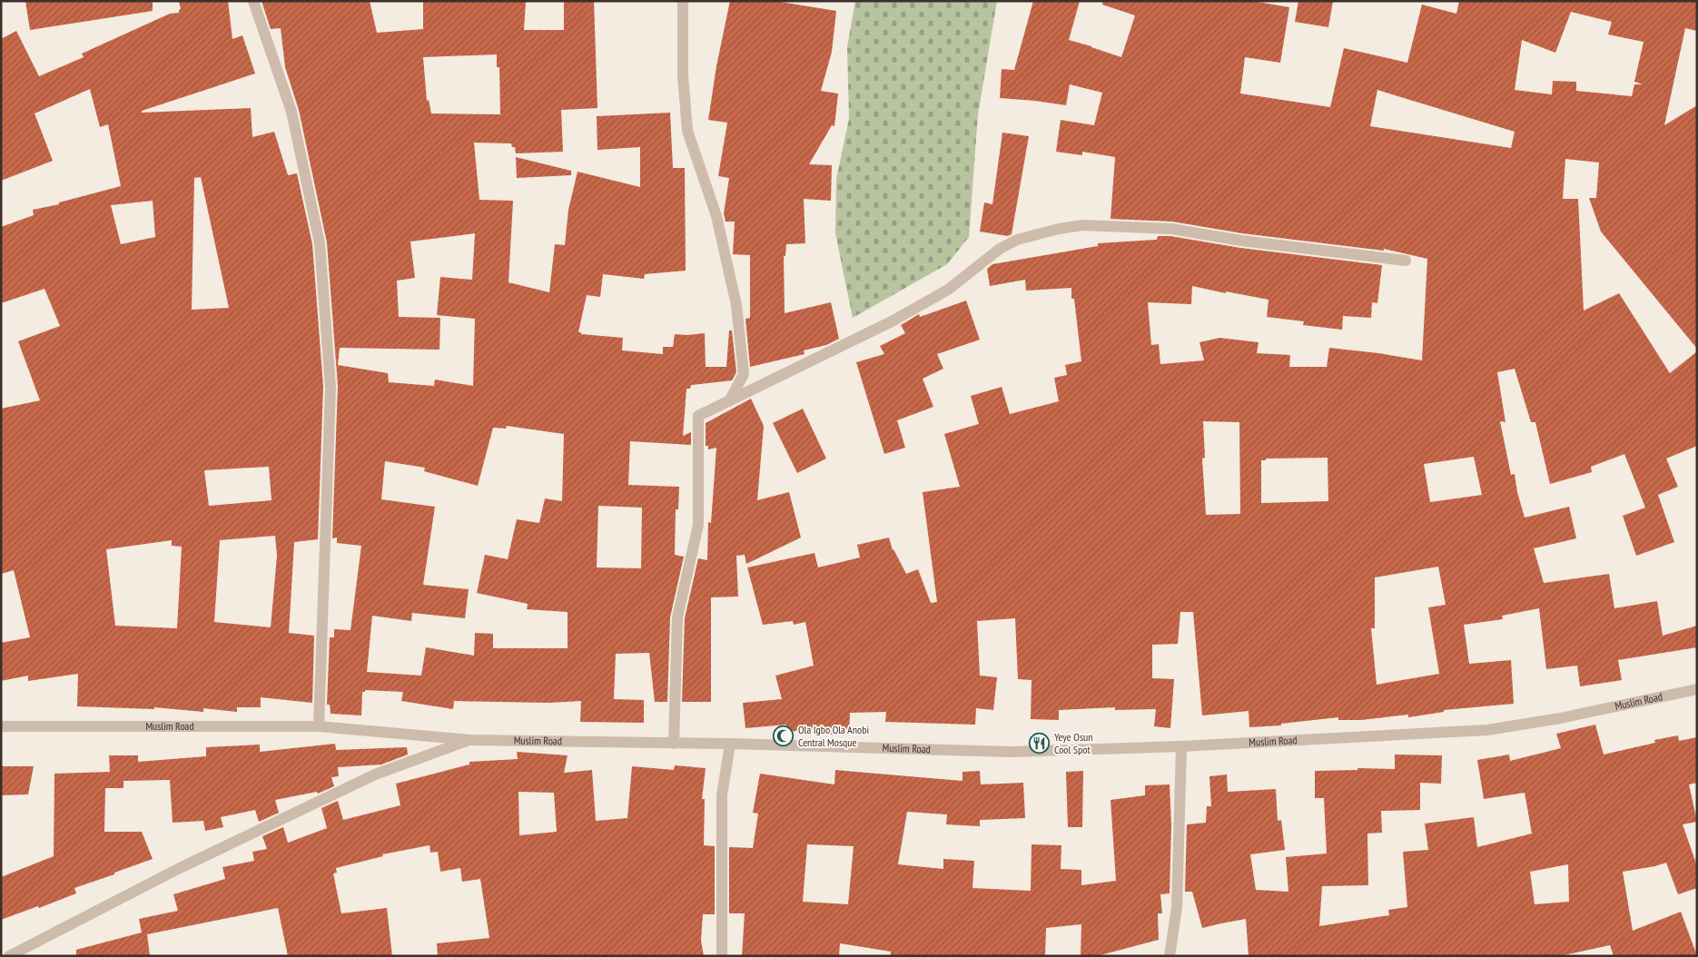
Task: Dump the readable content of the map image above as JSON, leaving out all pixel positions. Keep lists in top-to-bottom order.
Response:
{
  "streets": {
    "street": ["Muslim Road"]
  },
  "places": {
    "mosque": ["Ola Igbo Ola Anobi Central Mosque"],
    "restaurant": ["Yeye Osun Cool Spot"]
  }
}
